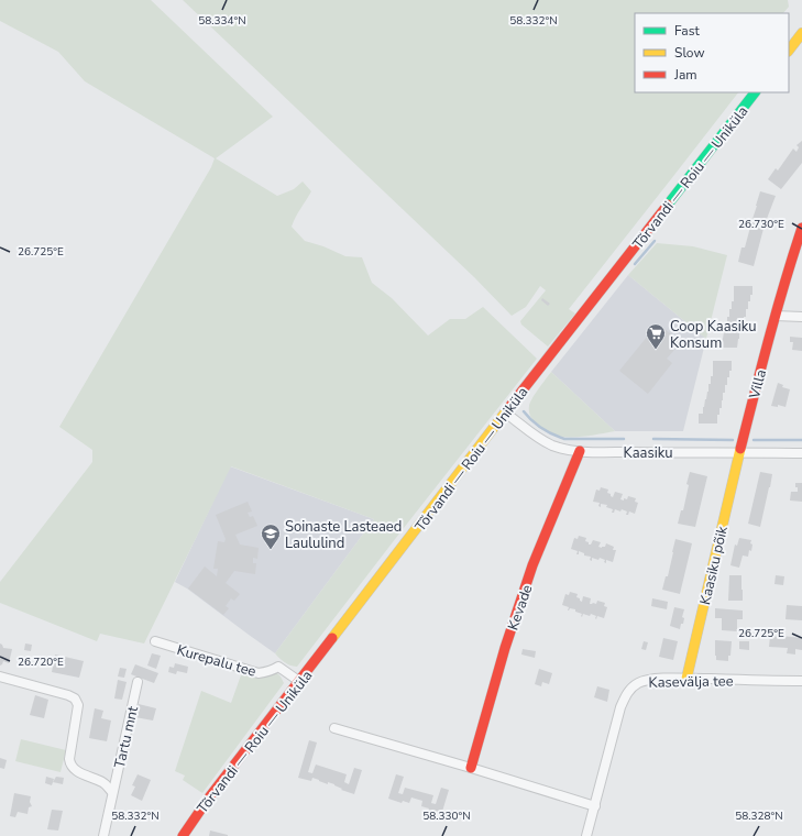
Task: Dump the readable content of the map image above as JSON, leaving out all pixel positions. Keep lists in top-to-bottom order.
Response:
{
  "streets": {
    "street": [
      "Tõrvandi — Roiu — Uniküla",
      "Villa",
      "Kaasiku",
      "Kaasiku põik",
      "Kevade",
      "Kurepalu tee",
      "Kasevälja tee",
      "Tartu mnt"
    ]
  },
  "crossings": [
    ["Tõrvandi — Roiu — Uniküla", "Kaasiku"],
    ["Tõrvandi — Roiu — Uniküla", "Kurepalu tee"],
    ["Villa", "Kaasiku"],
    ["Villa", "Kaasiku põik"],
    ["Kaasiku", "Kaasiku põik"],
    ["Kaasiku", "Kevade"],
    ["Kaasiku põik", "Kasevälja tee"]
  ],
  "places": {
    "supermarket": ["Coop Kaasiku Konsum"],
    "school or university": ["Soinaste Lasteaed Laululind"]
  },
  "legend": ["Fast", "Slow", "Jam"],
  "coordinates": [
    "58.334°N",
    "58.332°N",
    "26.730°E",
    "26.725°E",
    "26.720°E",
    "58.330°N",
    "58.328°N"
  ]
}
